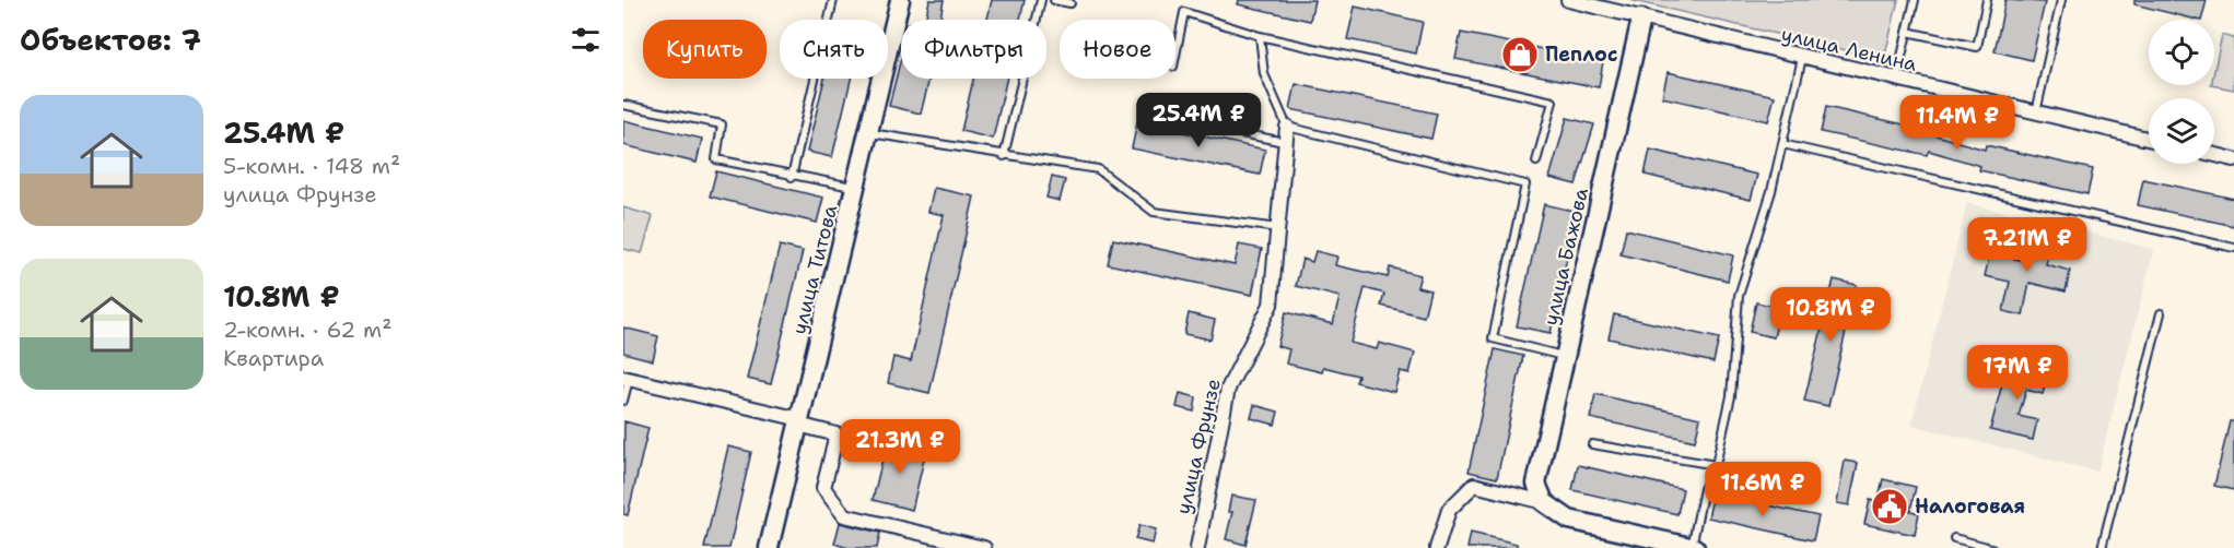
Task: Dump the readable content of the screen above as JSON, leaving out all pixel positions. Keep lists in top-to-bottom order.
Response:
{
  "streets": {
    "street": [
      "улица Ленина",
      "улица Бажова",
      "улица Титова",
      "улица Фрунзе"
    ]
  },
  "crossings": [
    ["улица Ленина", "улица Бажова"]
  ],
  "places": {
    "shop": ["Пеплос"],
    "public building": ["Налоговая"]
  },
  "page": {
    "heading": "Объектов: 7",
    "chip": [
      "Купить",
      "Снять",
      "Фильтры",
      "Новое"
    ],
    "list": [
      {
        "name": "25.4M ₽",
        "note": "5-комн. · 148 m² · улица Фрунзе"
      },
      {
        "name": "10.8M ₽",
        "note": "2-комн. · 62 m² · Квартира"
      }
    ],
    "price": [
      "25.4M ₽",
      "11.4M ₽",
      "7.21M ₽",
      "10.8M ₽",
      "17M ₽",
      "21.3M ₽",
      "11.6M ₽"
    ]
  }
}
